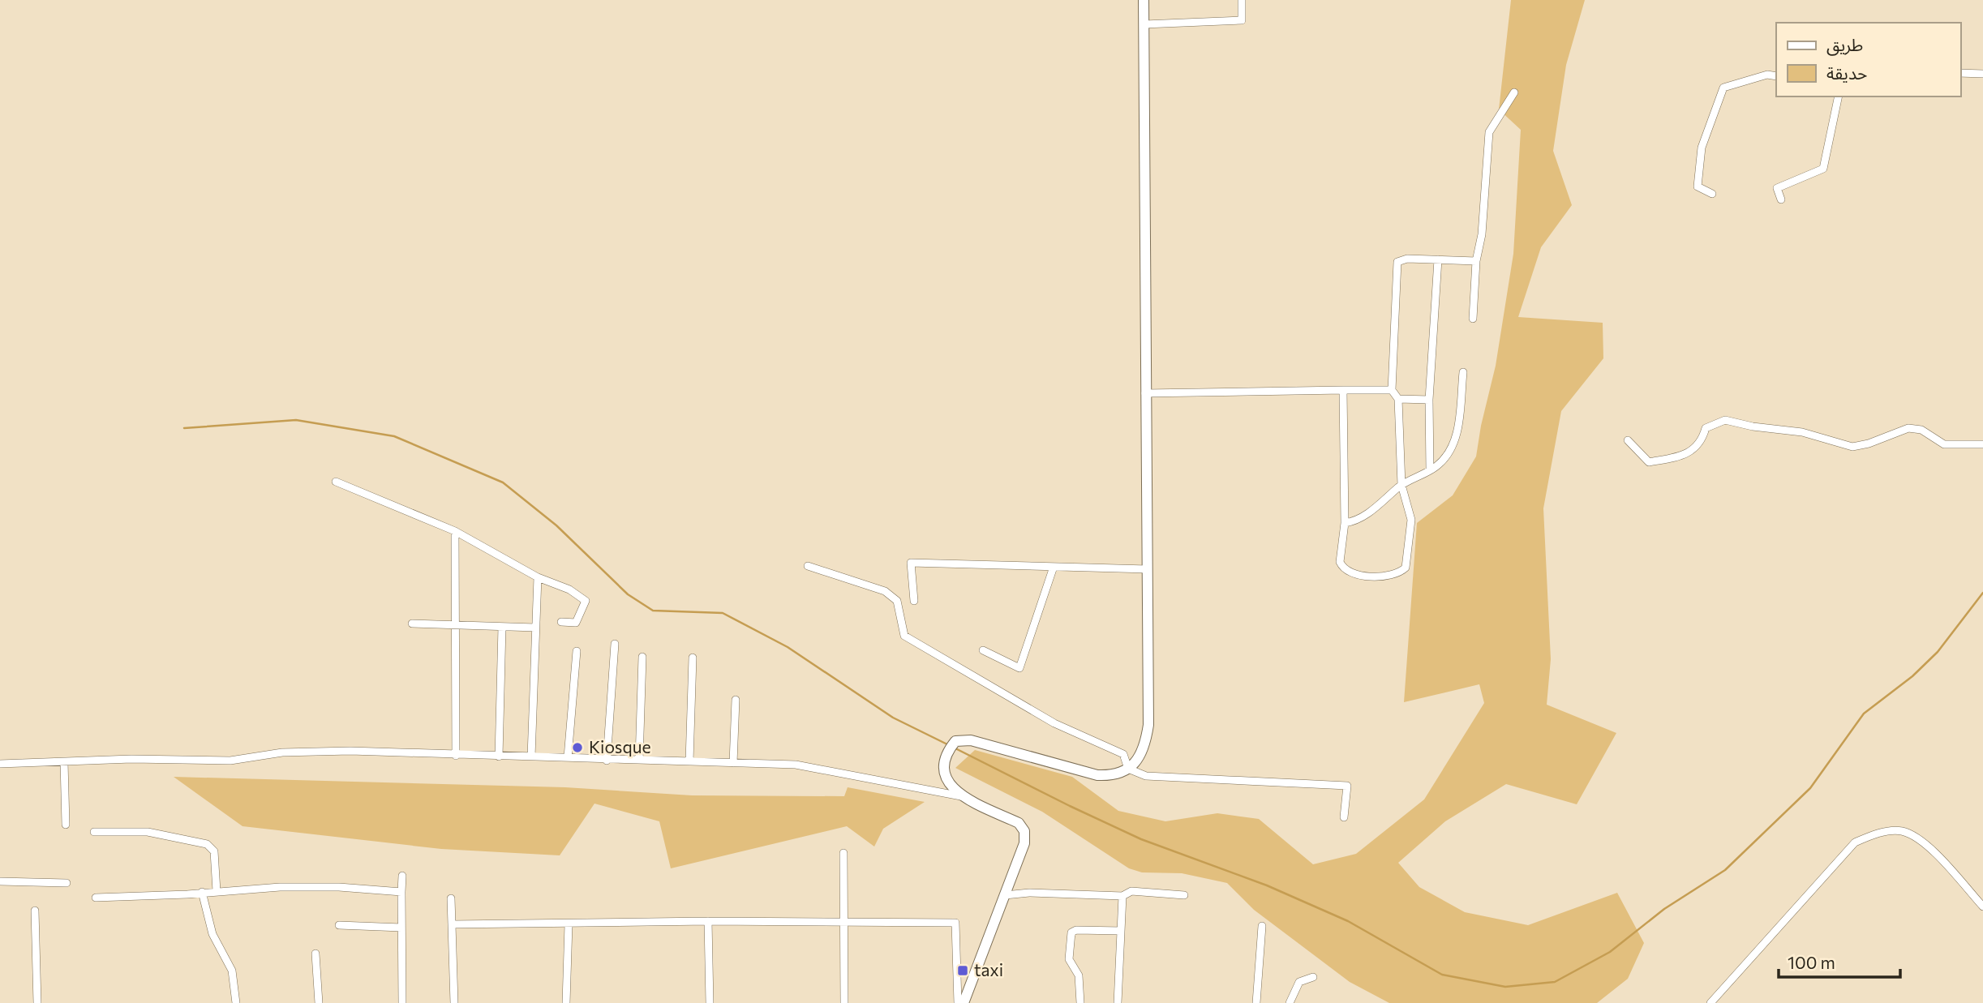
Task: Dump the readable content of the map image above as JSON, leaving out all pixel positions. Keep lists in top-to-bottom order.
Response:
{
  "places": {
    "other": ["Kiosque"],
    "transit": ["taxi"]
  },
  "legend": ["طريق", "حديقة"],
  "scale_bar": "100 m"
}
